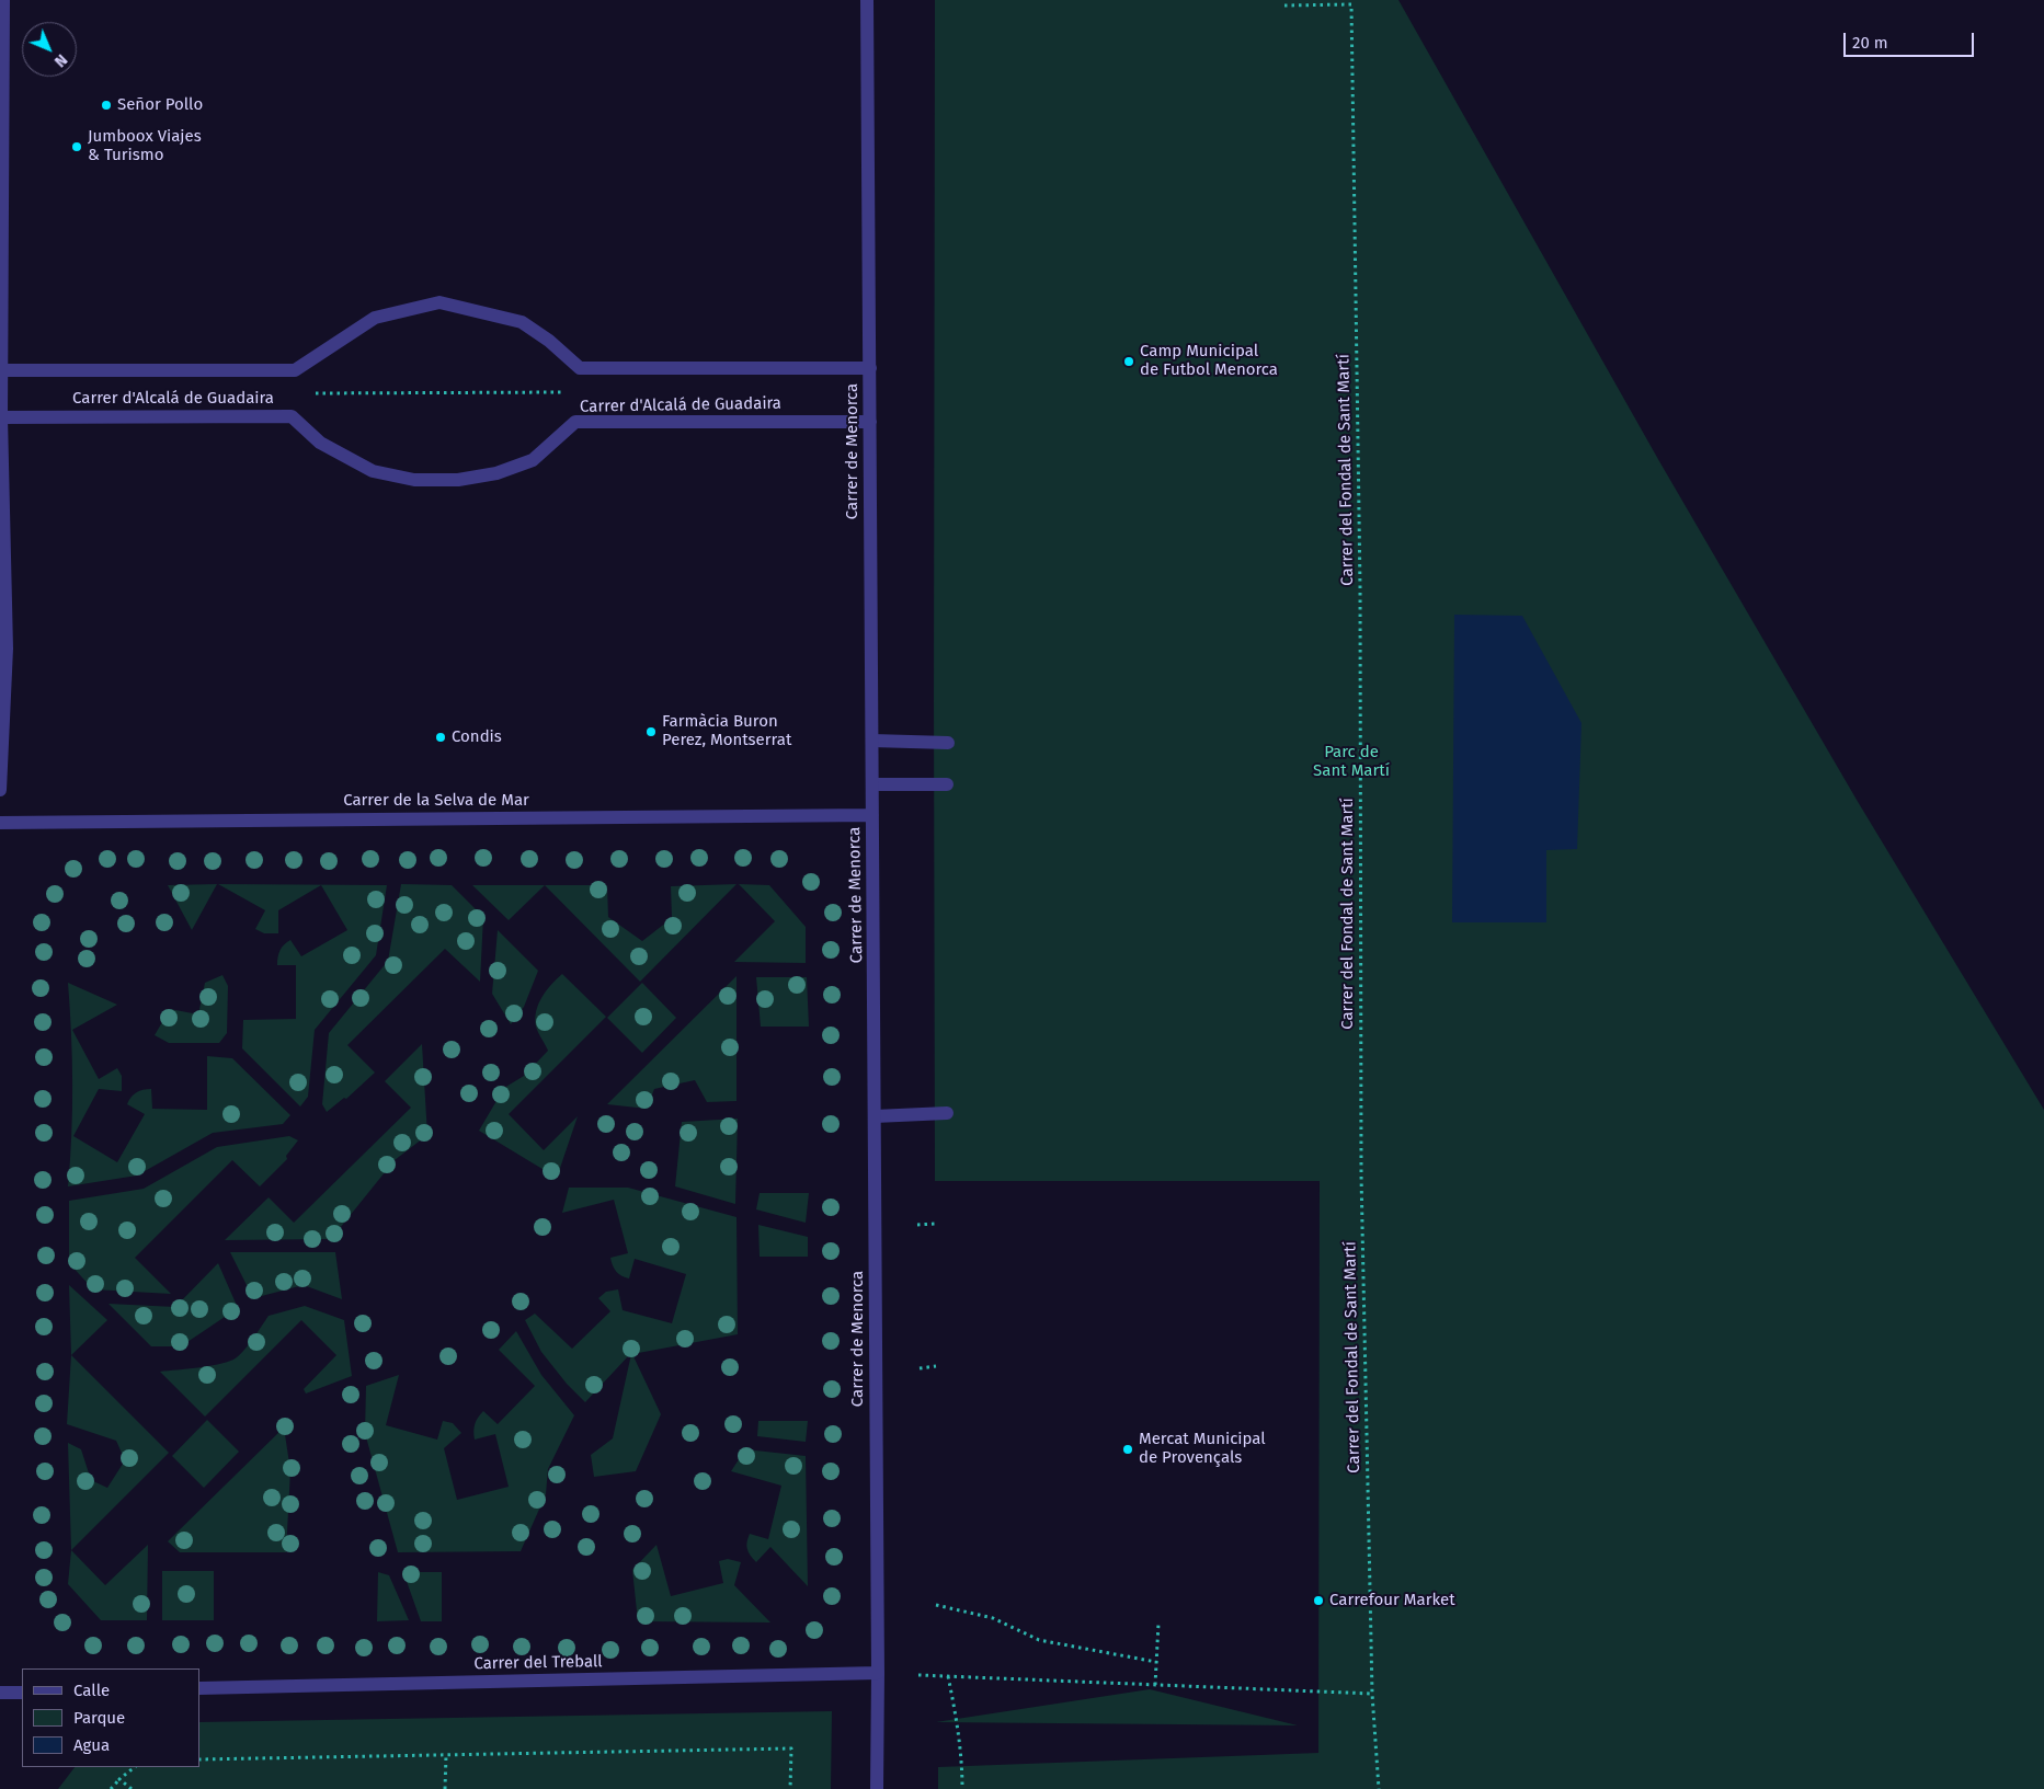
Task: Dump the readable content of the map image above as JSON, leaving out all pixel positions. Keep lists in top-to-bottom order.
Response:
{
  "streets": {
    "street": [
      "Carrer d'Alcalá de Guadaira",
      "Carrer de Menorca",
      "Carrer de la Selva de Mar",
      "Carrer del Treball"
    ],
    "path": ["Carrer del Fondal de Sant Martí"]
  },
  "crossings": [
    ["Carrer d'Alcalá de Guadaira", "Carrer de Menorca"],
    ["Carrer de Menorca", "Carrer de la Selva de Mar"],
    ["Carrer de Menorca", "Carrer del Treball"]
  ],
  "parks": ["Parc de Sant Martí"],
  "places": [
    "Señor Pollo",
    "Jumboox Viajes & Turismo",
    "Camp Municipal de Futbol Menorca",
    "Farmàcia Buron Perez, Montserrat",
    "Condis",
    "Mercat Municipal de Provençals",
    "Carrefour Market"
  ],
  "legend": ["Calle", "Parque", "Agua"],
  "scale_bar": "20 m",
  "north": "bottom right"
}
